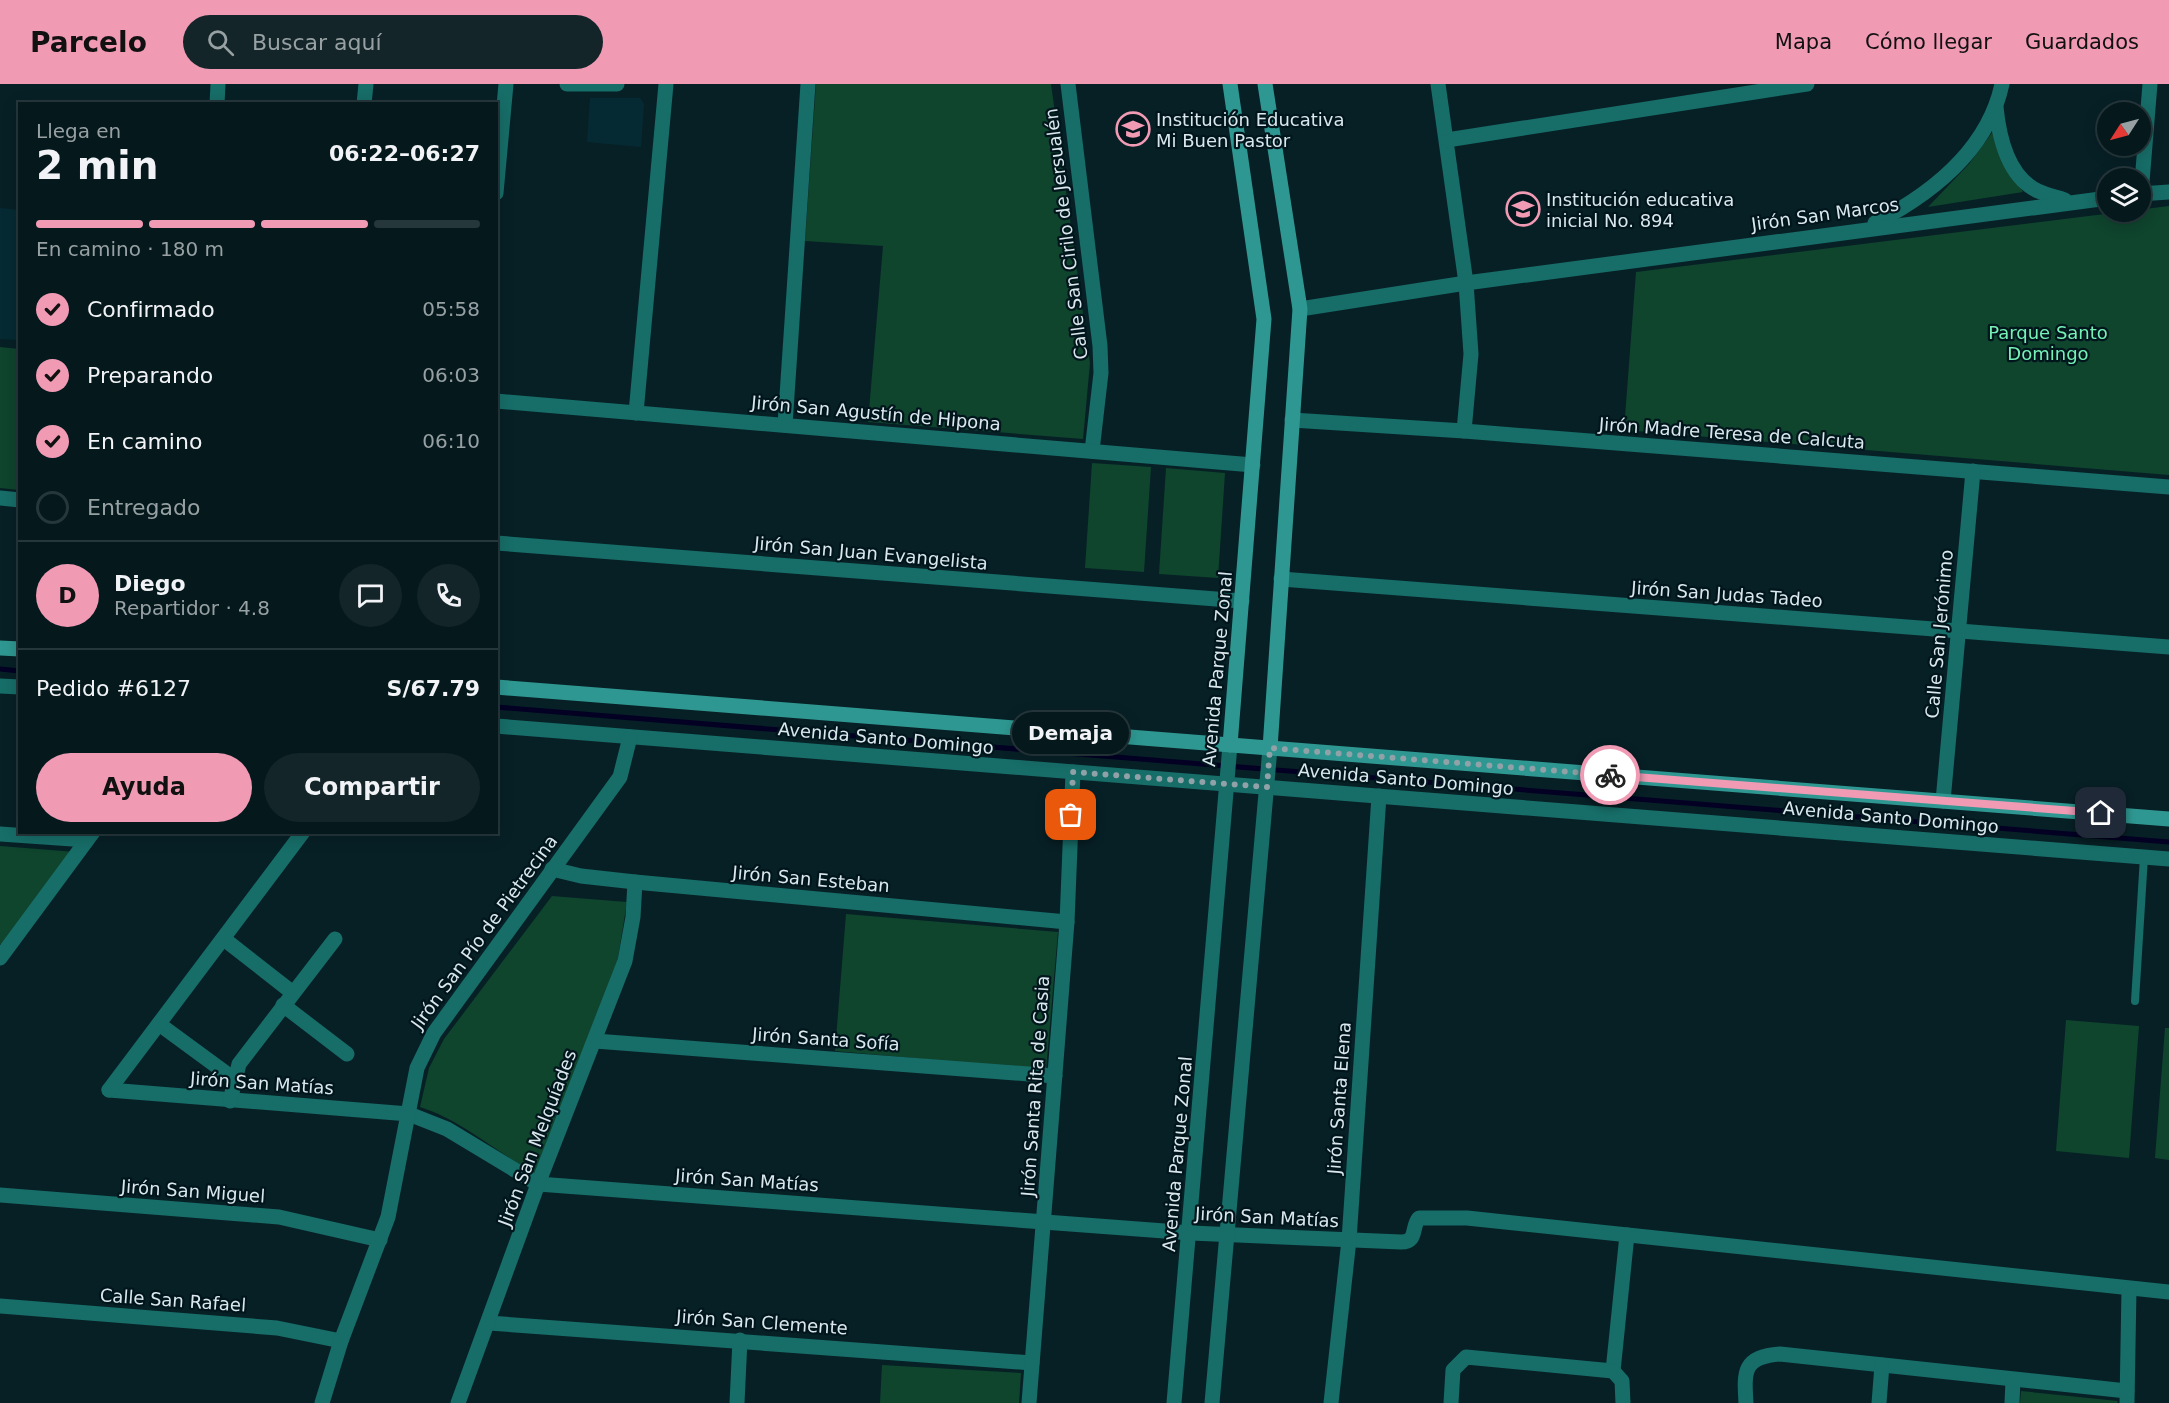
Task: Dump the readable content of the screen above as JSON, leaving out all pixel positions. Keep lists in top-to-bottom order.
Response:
{
  "streets": {
    "main road": ["Avenida Parque Zonal", "Avenida Santo Domingo"],
    "street": [
      "Jirón San Marcos",
      "Calle San Cirilo de Jersualén",
      "Jirón San Agustín de Hipona",
      "Jirón Madre Teresa de Calcuta",
      "Jirón San Juan Evangelista",
      "Jirón San Judas Tadeo",
      "Calle San Jerónimo",
      "Jirón San Esteban",
      "Jirón San Pío de Pietrecina",
      "Jirón Santa Sofía",
      "Jirón San Matías",
      "Jirón Santa Rita de Casia",
      "Jirón Santa Elena",
      "Jirón San Melquíades",
      "Jirón San Miguel",
      "Calle San Rafael",
      "Jirón San Clemente"
    ]
  },
  "crossings": [
    ["Calle San Cirilo de Jersualén", "Jirón San Agustín de Hipona"],
    ["Jirón San Agustín de Hipona", "Avenida Parque Zonal"],
    ["Jirón Madre Teresa de Calcuta", "Calle San Jerónimo"],
    ["Jirón San Juan Evangelista", "Avenida Parque Zonal"],
    ["Jirón San Judas Tadeo", "Calle San Jerónimo"],
    ["Calle San Jerónimo", "Avenida Santo Domingo"],
    ["Avenida Parque Zonal", "Avenida Santo Domingo"],
    ["Avenida Parque Zonal", "Jirón San Matías"],
    ["Avenida Santo Domingo", "Jirón San Pío de Pietrecina"],
    ["Avenida Santo Domingo", "Jirón Santa Rita de Casia"],
    ["Avenida Santo Domingo", "Jirón Santa Elena"],
    ["Jirón San Esteban", "Jirón San Pío de Pietrecina"],
    ["Jirón San Esteban", "Jirón Santa Rita de Casia"],
    ["Jirón San Esteban", "Jirón San Melquíades"],
    ["Jirón San Pío de Pietrecina", "Jirón San Matías"],
    ["Jirón San Pío de Pietrecina", "Jirón San Miguel"],
    ["Jirón San Pío de Pietrecina", "Calle San Rafael"],
    ["Jirón Santa Sofía", "Jirón Santa Rita de Casia"],
    ["Jirón Santa Sofía", "Jirón San Melquíades"],
    ["Jirón San Matías", "Jirón Santa Rita de Casia"],
    ["Jirón San Matías", "Jirón Santa Elena"],
    ["Jirón San Matías", "Jirón San Melquíades"],
    ["Jirón Santa Rita de Casia", "Jirón San Clemente"],
    ["Jirón San Melquíades", "Jirón San Clemente"]
  ],
  "parks": ["Parque Santo Domingo"],
  "places": {
    "school or university": ["Institución Educativa Mi Buen Pastor", "Institución educativa inicial No. 894"],
    "other": ["Demaja"]
  },
  "north": "bottom left",
  "page": {
    "header": "Parcelo",
    "search": "Buscar aquí",
    "nav": ["Mapa", "Cómo llegar", "Guardados"],
    "heading": ["2 min", "Llega en", "06:22–06:27"],
    "panel": [
      "Diego",
      "Repartidor · 4.8",
      "Pedido #6127",
      "S/67.79"
    ],
    "bar": "En camino · 180 m",
    "list": [
      ["Confirmado", "05:58"],
      ["Preparando", "06:03"],
      ["En camino", "06:10"],
      "Entregado"
    ],
    "round": "D",
    "bubble": "Demaja",
    "buttons": ["Ayuda", "Compartir"]
  }
}
